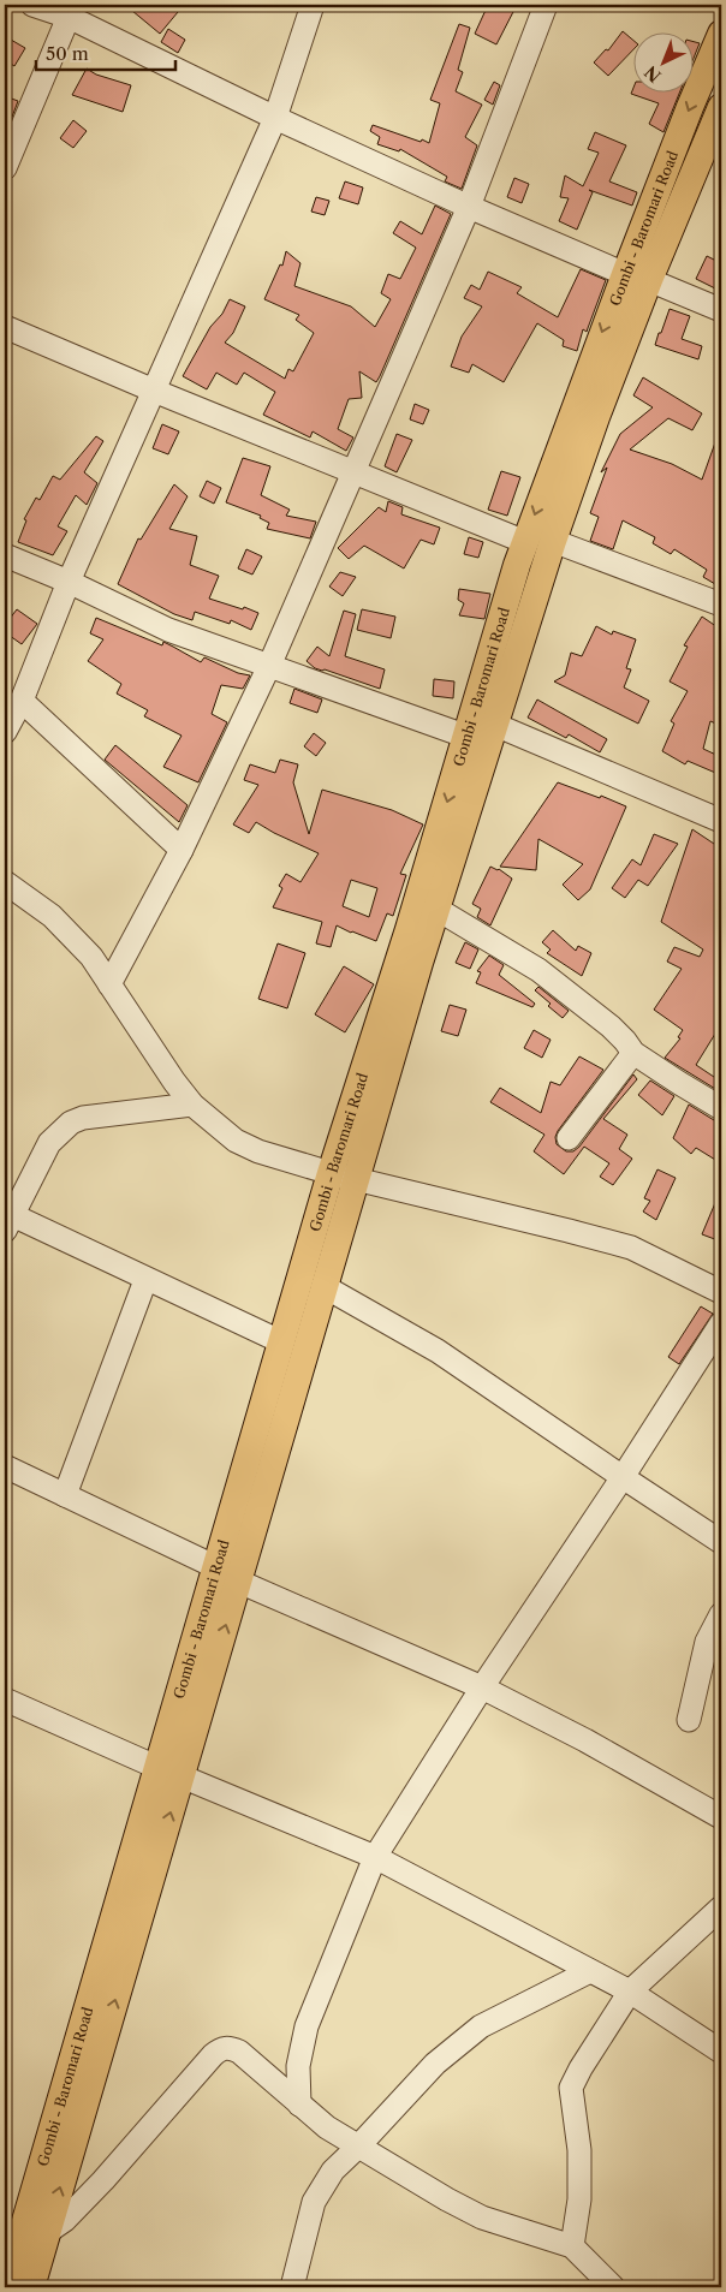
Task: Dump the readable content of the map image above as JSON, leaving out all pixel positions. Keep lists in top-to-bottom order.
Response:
{
  "streets": {
    "main road": ["Gombi - Baromari Road"]
  },
  "scale_bar": "50 m",
  "north": "bottom left"
}
